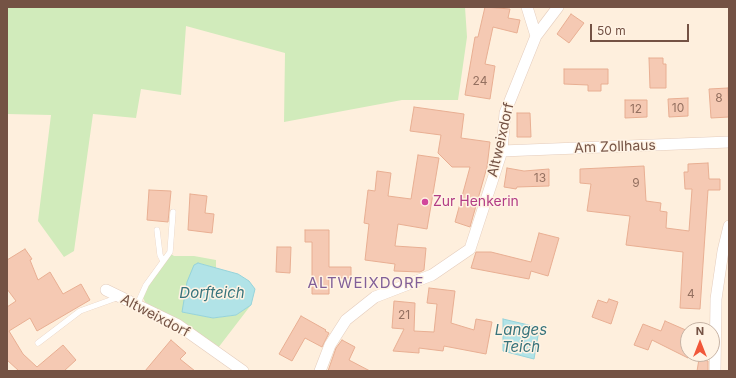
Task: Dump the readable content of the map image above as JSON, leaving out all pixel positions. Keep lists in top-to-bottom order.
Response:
{
  "streets": {
    "street": ["Altweixdorf", "Am Zollhaus"]
  },
  "crossings": [
    ["Altweixdorf", "Am Zollhaus"]
  ],
  "districts": ["ALTWEIXDORF"],
  "water": ["Dorfteich", "Langes Teich"],
  "places": ["Zur Henkerin"],
  "house_numbers": [
    "24",
    "8",
    "10",
    "12",
    "13",
    "9",
    "4",
    "21"
  ],
  "scale_bar": "50 m",
  "north": "top"
}
